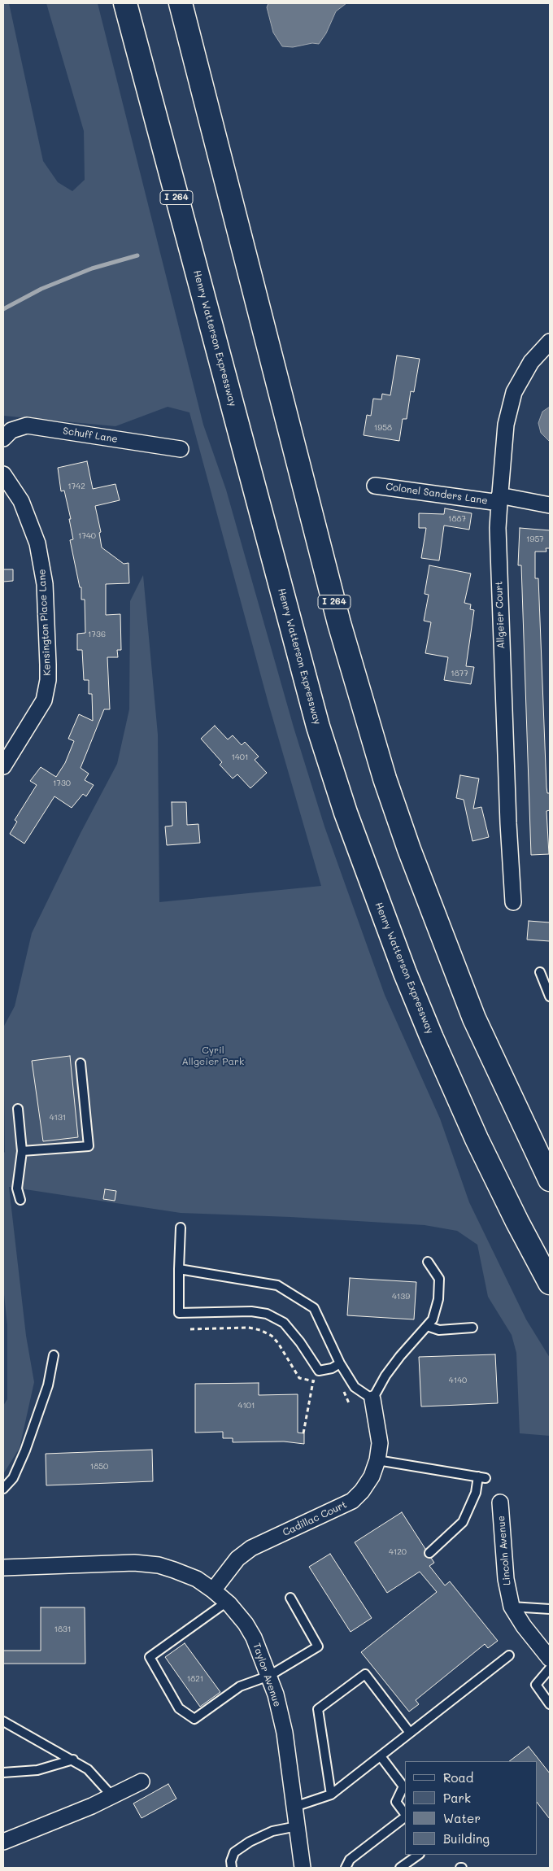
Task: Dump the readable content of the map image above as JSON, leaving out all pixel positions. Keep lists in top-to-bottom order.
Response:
{
  "streets": {
    "highway": ["I 264", "Henry Watterson Expressway"],
    "street": [
      "Schuff Lane",
      "Colonel Sanders Lane",
      "Allgeier Court",
      "Kensington Place Lane",
      "Cadillac Court",
      "Lincoln Avenue",
      "Taylor Avenue"
    ]
  },
  "crossings": [
    ["Colonel Sanders Lane", "Allgeier Court"],
    ["Cadillac Court", "Taylor Avenue"]
  ],
  "parks": ["Cyril Allgeier Park"],
  "house_numbers": [
    "1958",
    "1742",
    "1887",
    "1740",
    "1957",
    "1736",
    "1877",
    "1401",
    "1730",
    "4131",
    "4139",
    "4140",
    "4101",
    "1850",
    "4120",
    "1831",
    "1821"
  ],
  "legend": [
    "Road",
    "Park",
    "Water",
    "Building"
  ]
}
